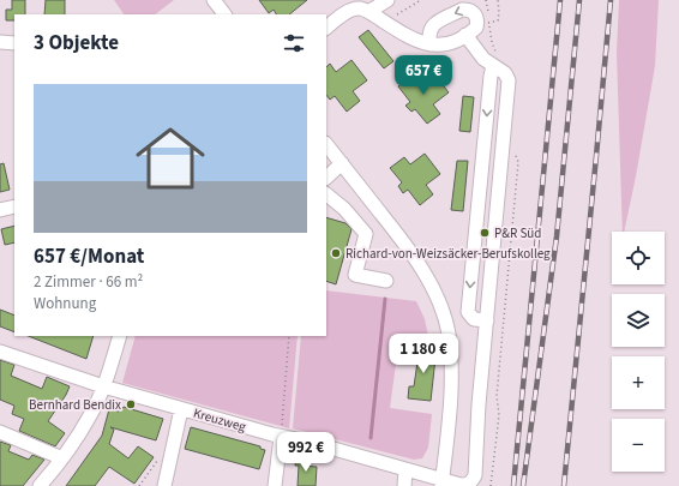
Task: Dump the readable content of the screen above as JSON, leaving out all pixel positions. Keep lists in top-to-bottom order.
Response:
{
  "streets": {
    "street": ["Kreuzweg"]
  },
  "places": ["P&R Süd", "Richard-von-Weizsäcker-Berufskolleg", "Bernhard Bendix"],
  "page": {
    "heading": "3 Objekte",
    "price": ["657 €", "1 180 €", "992 €"],
    "list": [
      {
        "name": "657 €/Monat",
        "note": "2 Zimmer · 66 m² · Wohnung"
      }
    ],
    "map_buttons": ["+", "−"]
  }
}
